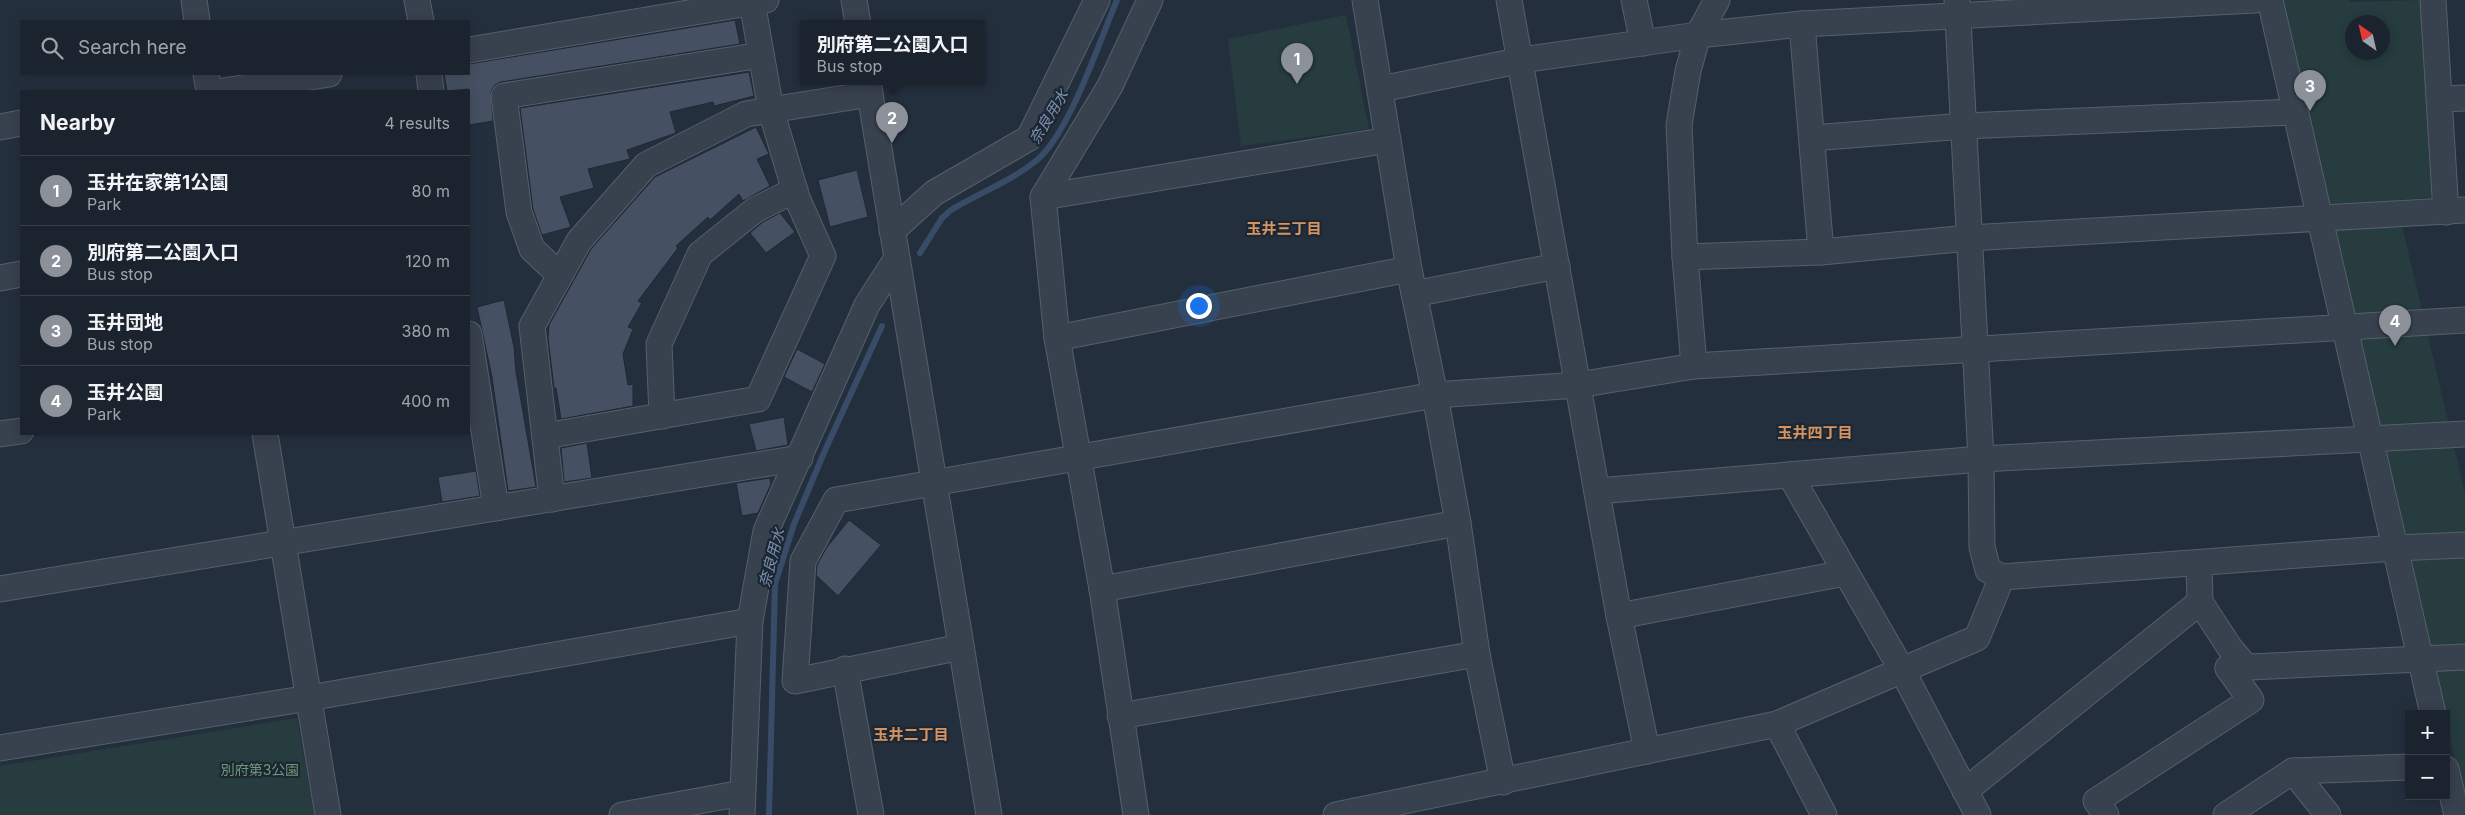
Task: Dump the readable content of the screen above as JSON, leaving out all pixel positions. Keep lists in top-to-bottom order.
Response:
{
  "districts": ["玉井三丁目", "玉井四丁目", "玉井二丁目"],
  "water": ["奈良用水"],
  "parks": ["別府第3公園"],
  "north": "top left",
  "page": {
    "popup": ["別府第二公園入口", "Bus stop"],
    "search": "Search here",
    "pins": [
      "1",
      "3",
      "2",
      "4"
    ],
    "heading": ["Nearby", "4 results"],
    "list": [
      {
        "mark": "1",
        "name": "玉井在家第1公園",
        "note": "Park",
        "value": "80 m"
      },
      {
        "mark": "2",
        "name": "別府第二公園入口",
        "note": "Bus stop",
        "value": "120 m"
      },
      {
        "mark": "3",
        "name": "玉井団地",
        "note": "Bus stop",
        "value": "380 m"
      },
      {
        "mark": "4",
        "name": "玉井公園",
        "note": "Park",
        "value": "400 m"
      }
    ],
    "map_buttons": ["+", "−"]
  }
}
